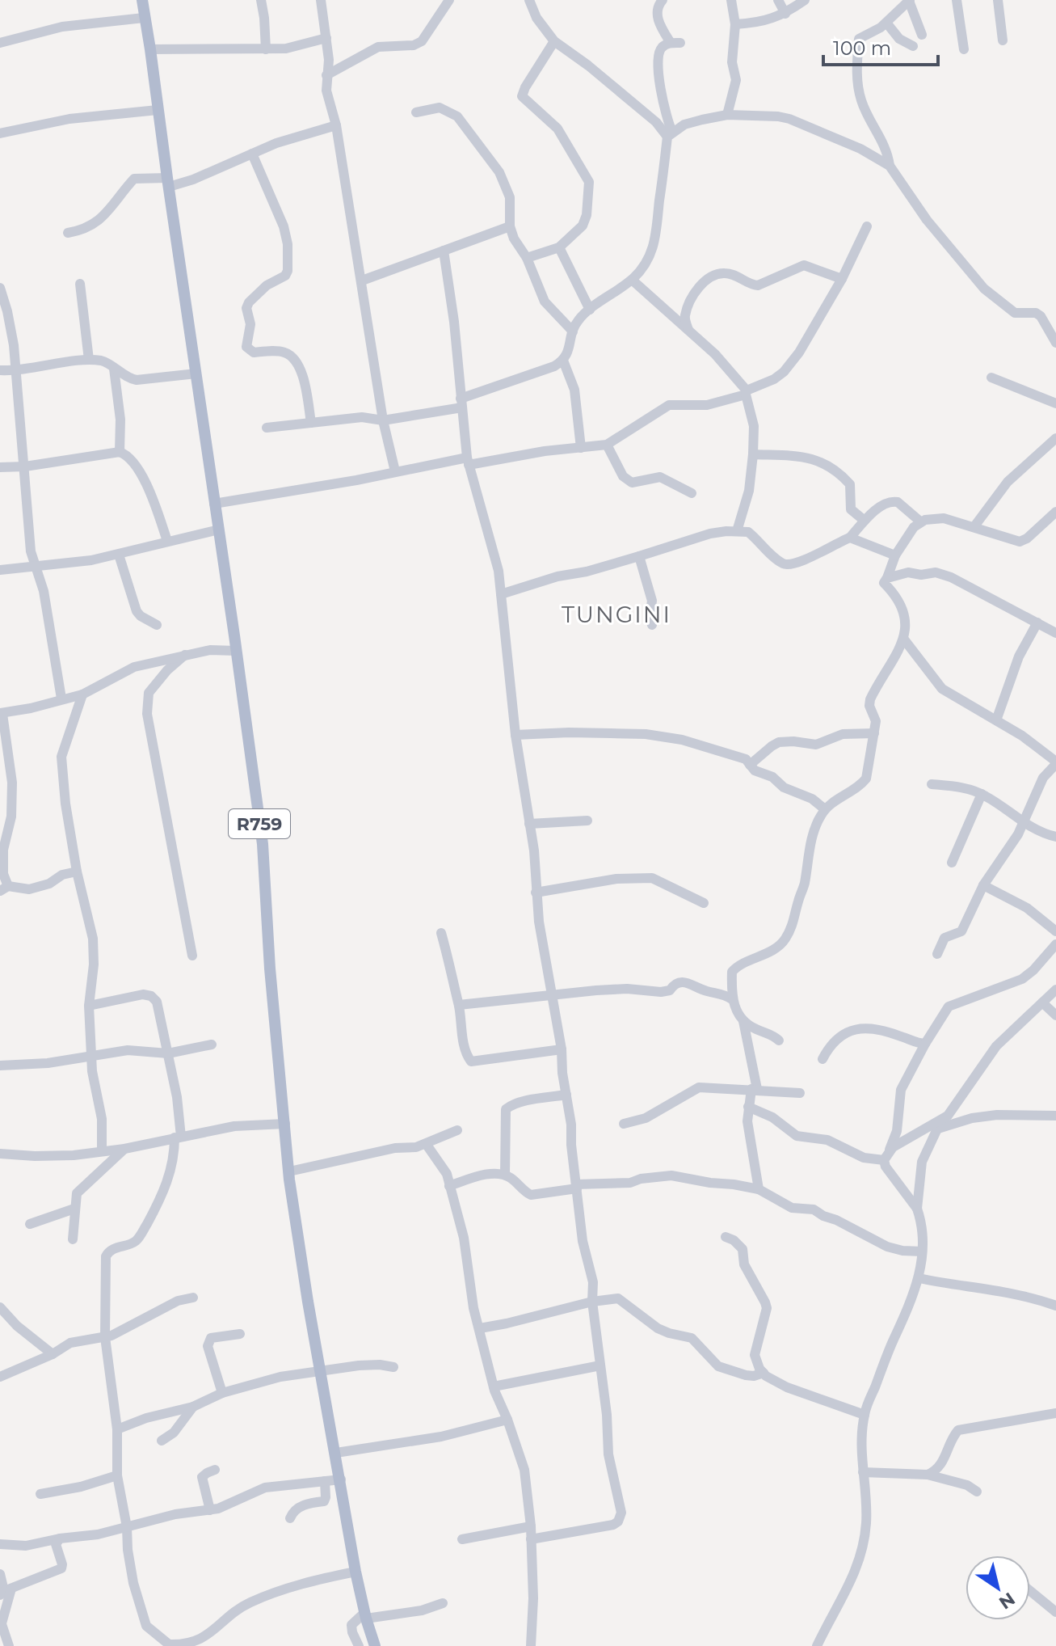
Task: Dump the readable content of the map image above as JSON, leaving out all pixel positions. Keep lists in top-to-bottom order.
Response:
{
  "streets": {
    "main road": ["R759"]
  },
  "districts": ["TUNGINI"],
  "scale_bar": "100 m",
  "north": "bottom right"
}
